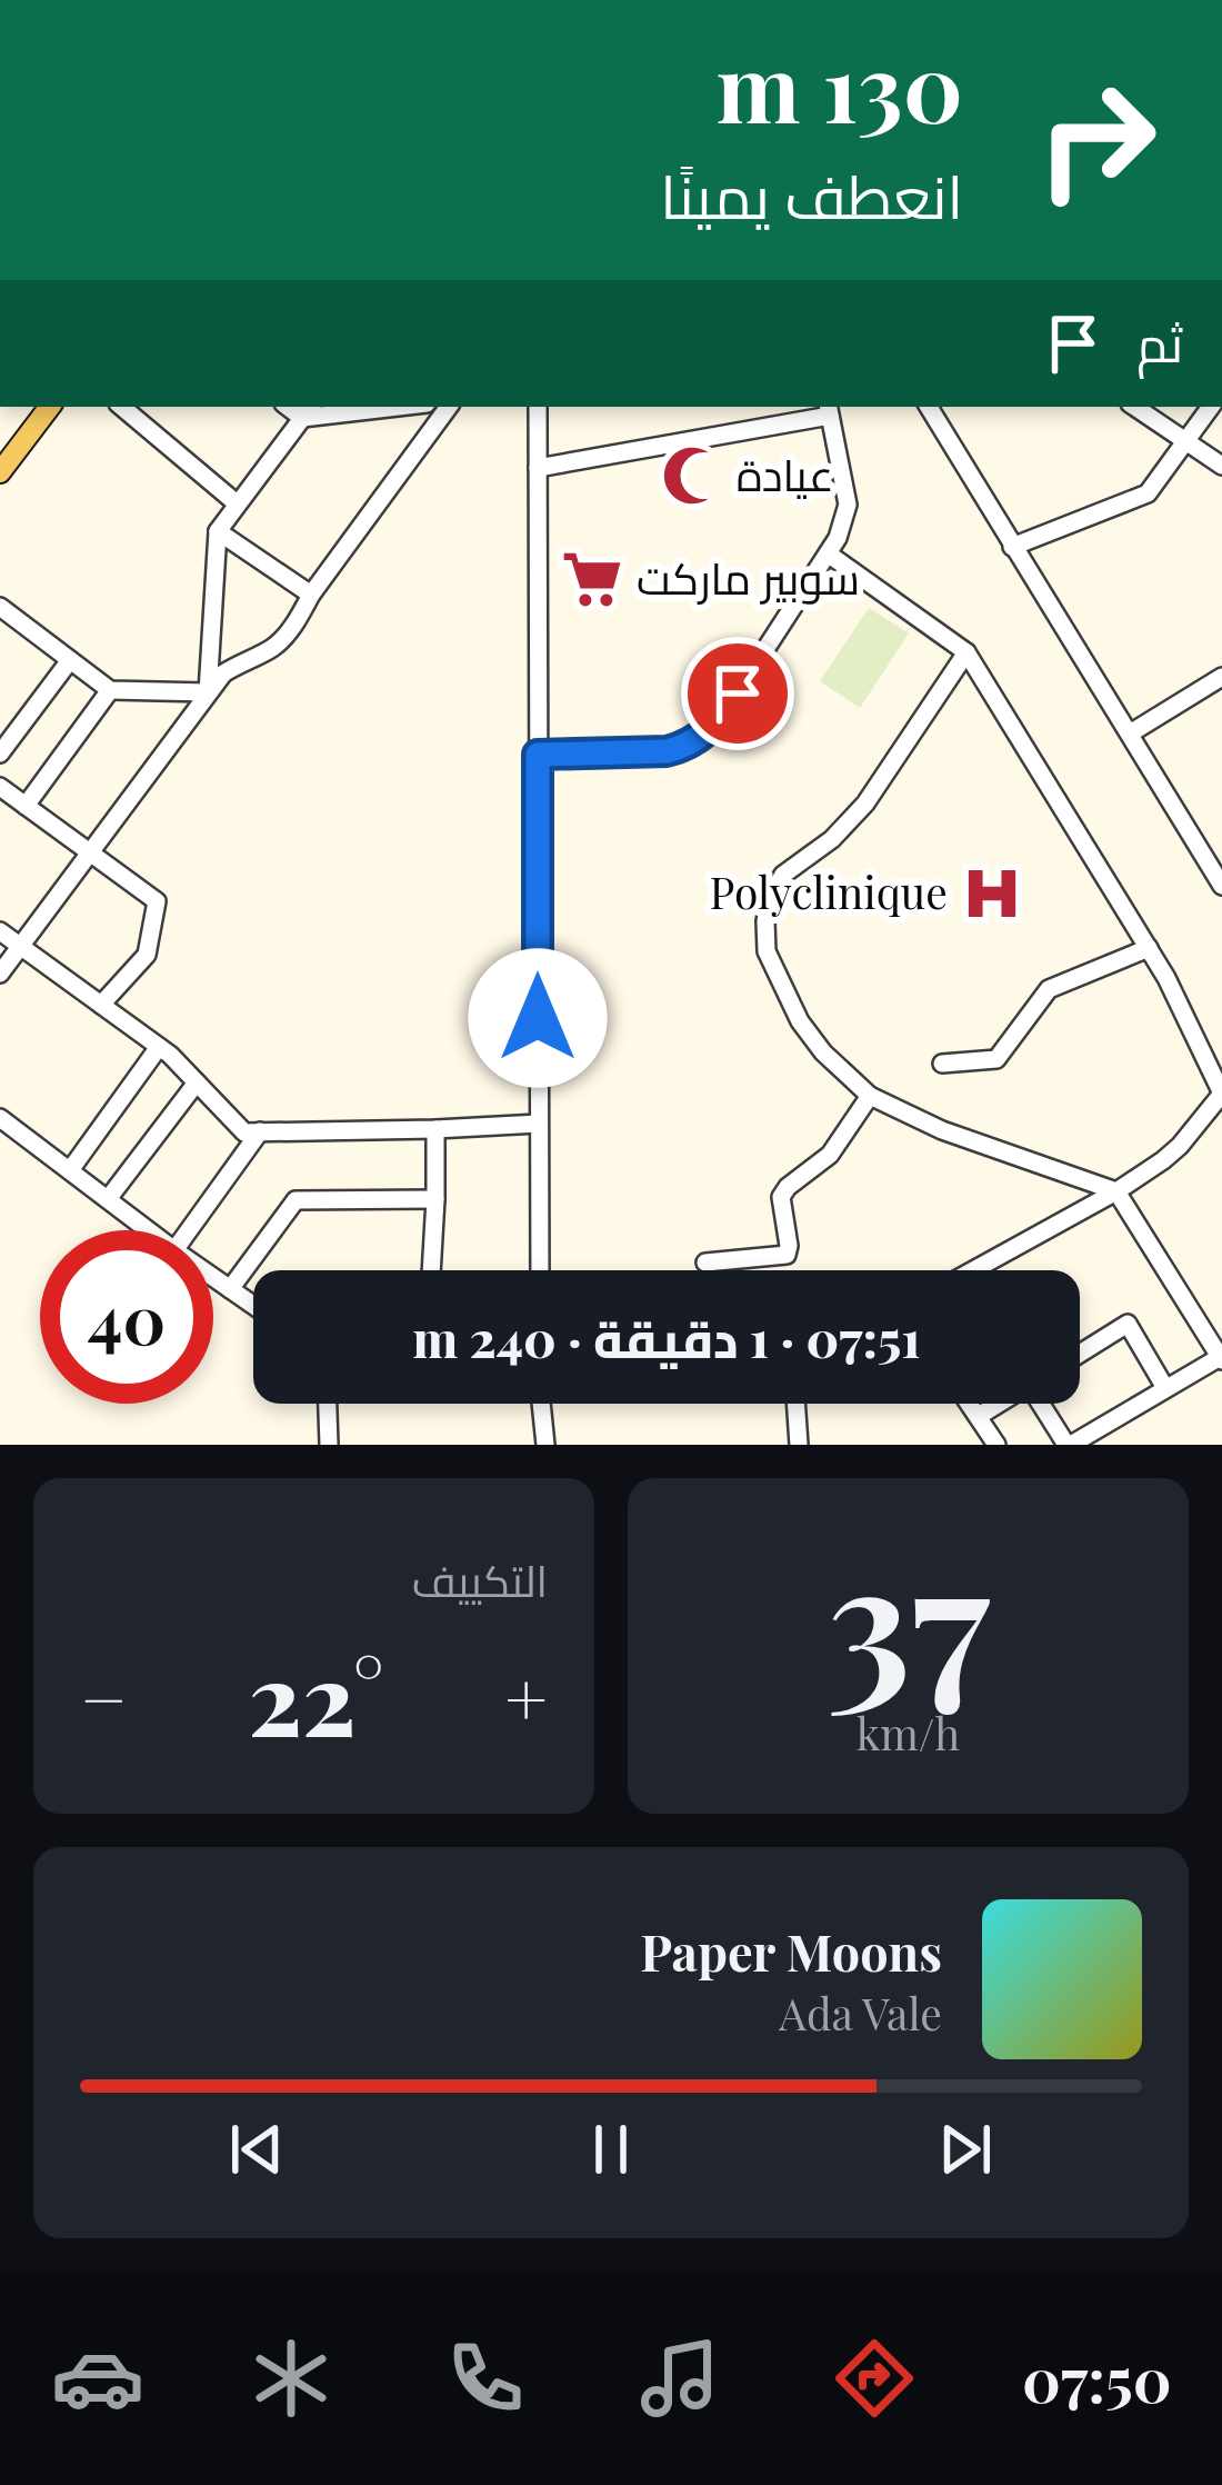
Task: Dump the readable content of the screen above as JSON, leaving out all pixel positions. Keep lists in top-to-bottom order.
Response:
{
  "places": {
    "mosque": ["عيادة"],
    "supermarket": ["سوبير ماركت"],
    "hospital": ["Polyclinique"]
  },
  "page": {
    "turn": ["130 m", "انعطف يمينًا"],
    "then": "ثم",
    "limit": "40",
    "trip": "07:51 · 1 دقيقة · 240 m",
    "tile": [
      ["37", "km/h"],
      "التكييف"
    ],
    "heat": ["−", "22°", "+"],
    "song": ["Paper Moons", "Ada Vale"],
    "tabs": "07:50"
  }
}
